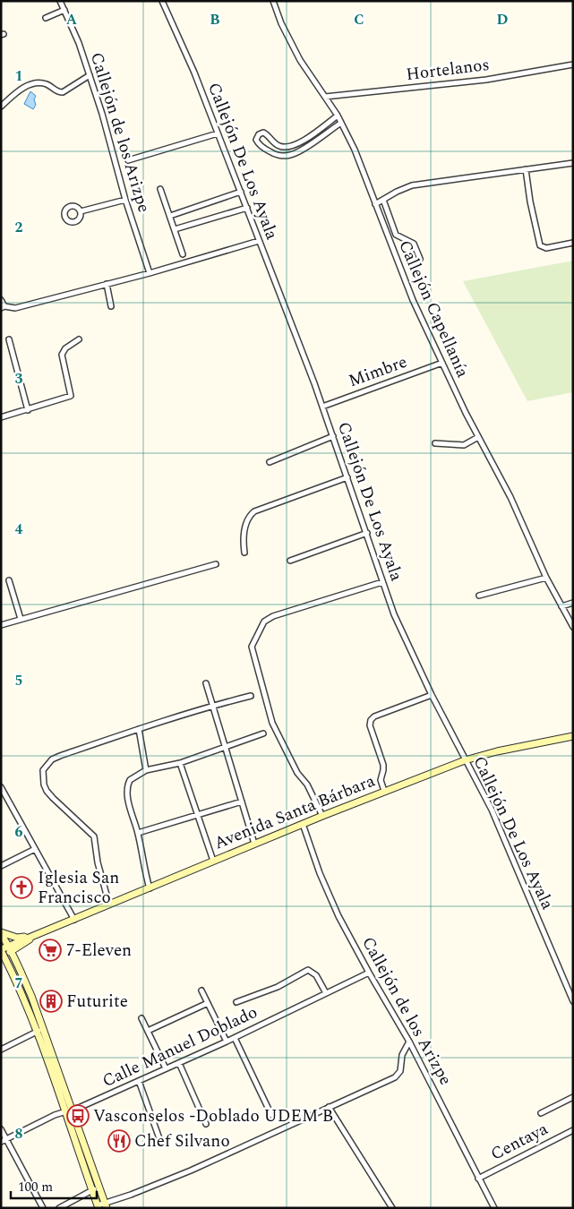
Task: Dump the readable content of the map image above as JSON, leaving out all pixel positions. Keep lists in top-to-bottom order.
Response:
{
  "streets": {
    "street": [
      "Hortelanos",
      "Callejón de los Arizpe",
      "Callejón De Los Ayala",
      "Callejón Capellanía",
      "Mimbre",
      "Avenida Santa Bárbara",
      "Calle Manuel Doblado",
      "Centaya"
    ]
  },
  "crossings": [
    ["Hortelanos", "Callejón Capellanía"],
    ["Callejón de los Arizpe", "Avenida Santa Bárbara"],
    ["Callejón de los Arizpe", "Calle Manuel Doblado"],
    ["Callejón de los Arizpe", "Centaya"],
    ["Callejón De Los Ayala", "Mimbre"],
    ["Callejón De Los Ayala", "Avenida Santa Bárbara"],
    ["Callejón Capellanía", "Mimbre"]
  ],
  "places": {
    "church": ["Iglesia San Francisco"],
    "supermarket": ["7-Eleven"],
    "building": ["Futurite"],
    "bus stop": ["Vasconselos -Doblado UDEM B"],
    "restaurant": ["Chef Silvano"]
  },
  "scale_bar": "100 m",
  "grid": {
    "columns": [
      "A",
      "B",
      "C",
      "D"
    ],
    "rows": [
      "1",
      "2",
      "3",
      "4",
      "5",
      "6",
      "7",
      "8"
    ]
  }
}
